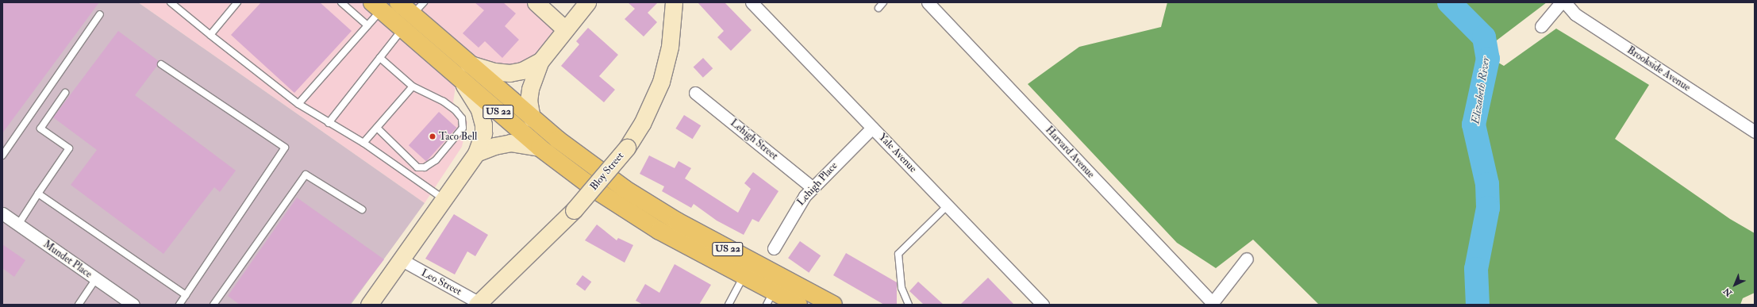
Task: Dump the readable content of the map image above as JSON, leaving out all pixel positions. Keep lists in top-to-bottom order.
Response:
{
  "streets": {
    "highway": ["US 22"],
    "street": [
      "Brookside Avenue",
      "Lehigh Street",
      "Harvard Avenue",
      "Yale Avenue",
      "Bloy Street",
      "Lehigh Place",
      "Mundet Place",
      "Leo Street"
    ]
  },
  "crossings": [
    ["Lehigh Street", "Lehigh Place"],
    ["Yale Avenue", "Lehigh Place"],
    ["Bloy Street", "Leo Street"]
  ],
  "water": ["Elizabeth River"],
  "places": ["Taco Bell"],
  "north": "bottom left"
}
